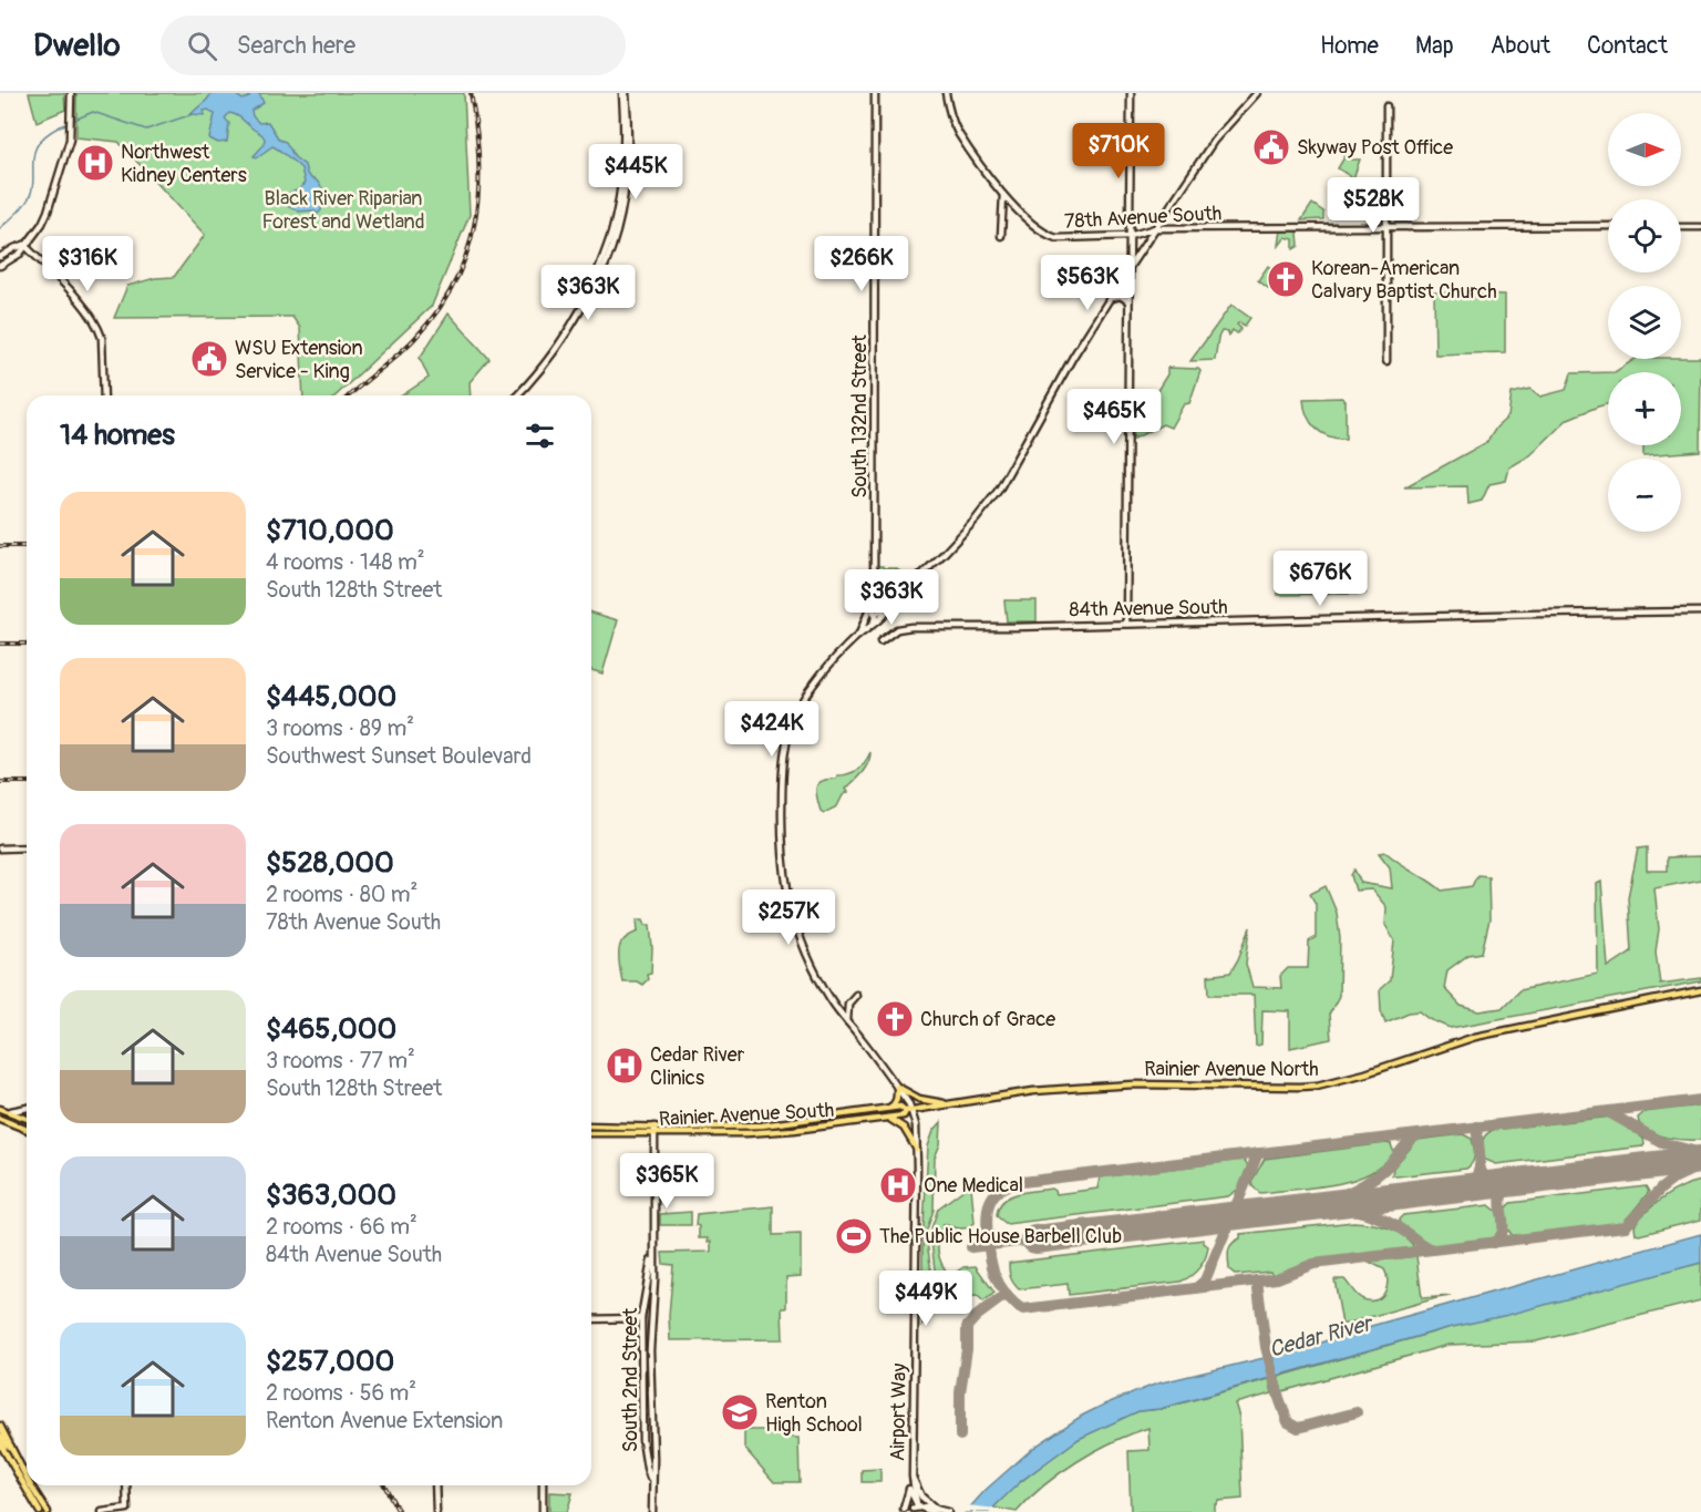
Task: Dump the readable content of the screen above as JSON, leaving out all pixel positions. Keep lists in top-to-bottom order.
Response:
{
  "streets": {
    "main road": ["Rainier Avenue North", "Rainier Avenue South"],
    "street": [
      "78th Avenue South",
      "South 132nd Street",
      "84th Avenue South",
      "South 2nd Street",
      "Airport Way"
    ]
  },
  "crossings": [
    ["Rainier Avenue North", "Rainier Avenue South"],
    ["Rainier Avenue North", "Airport Way"],
    ["Rainier Avenue South", "South 2nd Street"],
    ["Rainier Avenue South", "Airport Way"]
  ],
  "water": ["Cedar River"],
  "parks": ["Black River Riparian Forest and Wetland"],
  "places": {
    "public building": ["Skyway Post Office", "WSU Extension Service - King"],
    "hospital": ["Northwest Kidney Centers", "Cedar River Clinics", "One Medical"],
    "church": ["Korean-American Calvary Baptist Church", "Church of Grace"],
    "sports": ["The Public House Barbell Club"],
    "school or university": ["Renton High School"]
  },
  "north": "right",
  "page": {
    "header": "Dwello",
    "search": "Search here",
    "nav": [
      "Home",
      "Map",
      "About",
      "Contact"
    ],
    "map_buttons": ["+", "−"],
    "price": [
      "$710K",
      "$445K",
      "$528K",
      "$316K",
      "$266K",
      "$563K",
      "$363K",
      "$465K",
      "$676K",
      "$363K",
      "$424K",
      "$257K",
      "$365K",
      "$449K"
    ],
    "heading": "14 homes",
    "list": [
      {
        "name": "$710,000",
        "note": "4 rooms · 148 m² · South 128th Street"
      },
      {
        "name": "$445,000",
        "note": "3 rooms · 89 m² · Southwest Sunset Boulevard"
      },
      {
        "name": "$528,000",
        "note": "2 rooms · 80 m² · 78th Avenue South"
      },
      {
        "name": "$465,000",
        "note": "3 rooms · 77 m² · South 128th Street"
      },
      {
        "name": "$363,000",
        "note": "2 rooms · 66 m² · 84th Avenue South"
      },
      {
        "name": "$257,000",
        "note": "2 rooms · 56 m² · Renton Avenue Extension"
      }
    ]
  }
}
